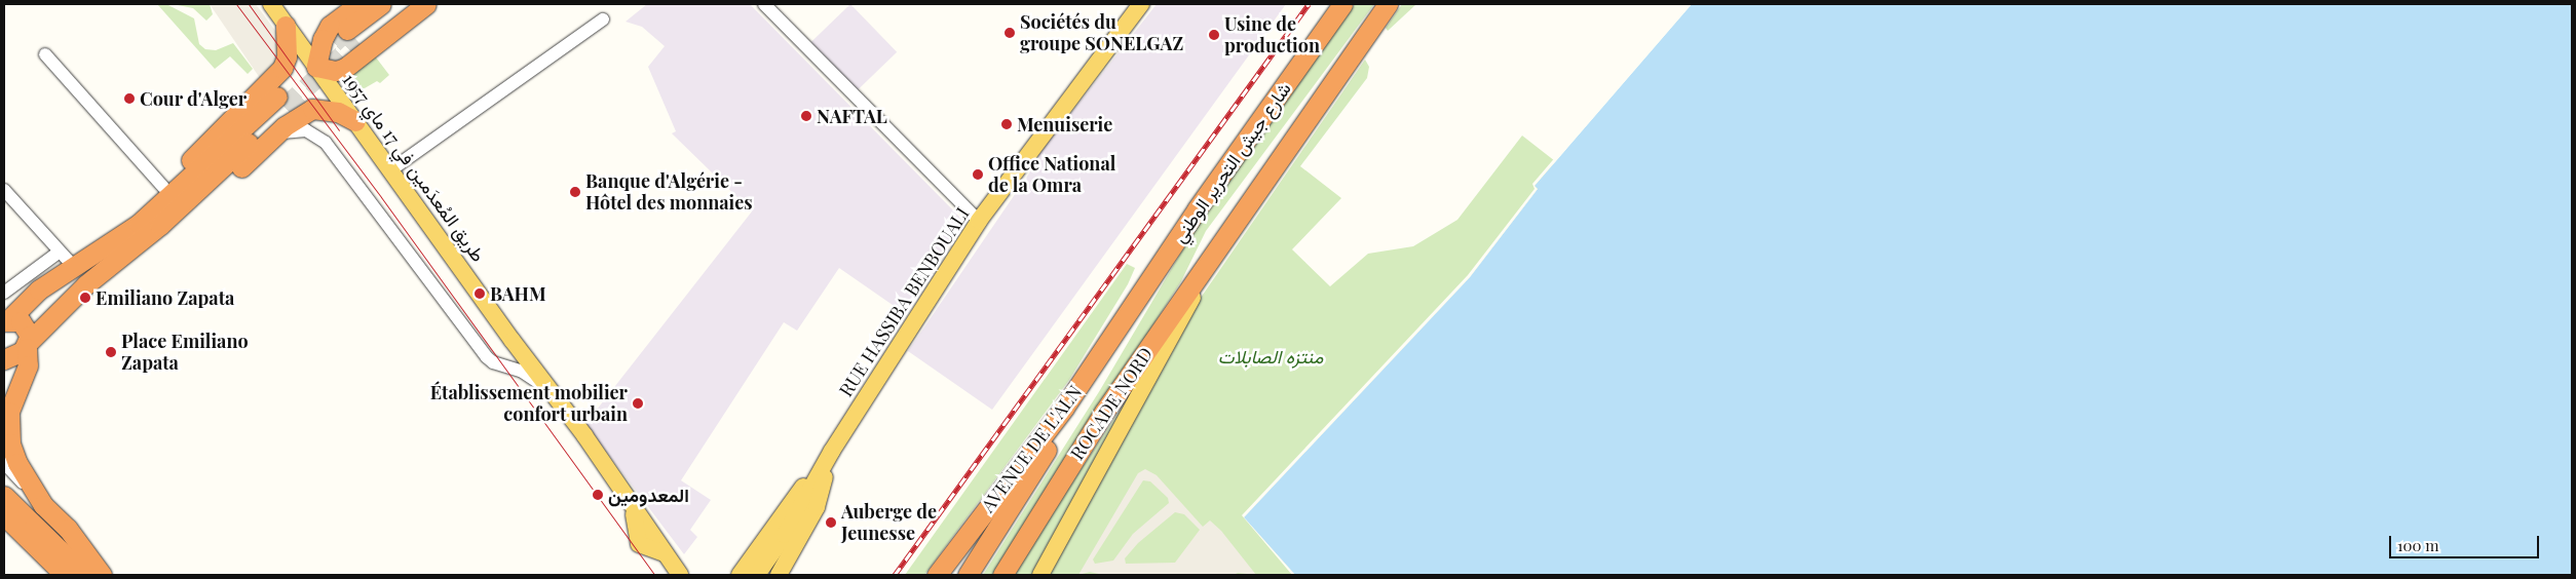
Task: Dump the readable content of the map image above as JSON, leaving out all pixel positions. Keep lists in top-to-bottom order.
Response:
{
  "streets": {
    "highway": ["شارع جيش التحرير الوطني", "ROCADE NORD", "AVENUE DE L'ALN"],
    "main road": ["طريق المُعدَمين في 17 ماي 1957", "RUE HASSIBA BENBOUALI"]
  },
  "crossings": [
    ["شارع جيش التحرير الوطني", "ROCADE NORD"],
    ["شارع جيش التحرير الوطني", "AVENUE DE L'ALN"],
    ["ROCADE NORD", "AVENUE DE L'ALN"]
  ],
  "parks": ["منتزه الصابلات"],
  "places": [
    "Sociétés du groupe SONELGAZ",
    "Usine de production",
    "Cour d'Alger",
    "NAFTAL",
    "Menuiserie",
    "Office National de la Omra",
    "Banque d'Algérie - Hôtel des monnaies",
    "BAHM",
    "Emiliano Zapata",
    "Place Emiliano Zapata",
    "Établissement mobilier confort urbain",
    "المعدومين",
    "Auberge de Jeunesse"
  ],
  "scale_bar": "100 m"
}
